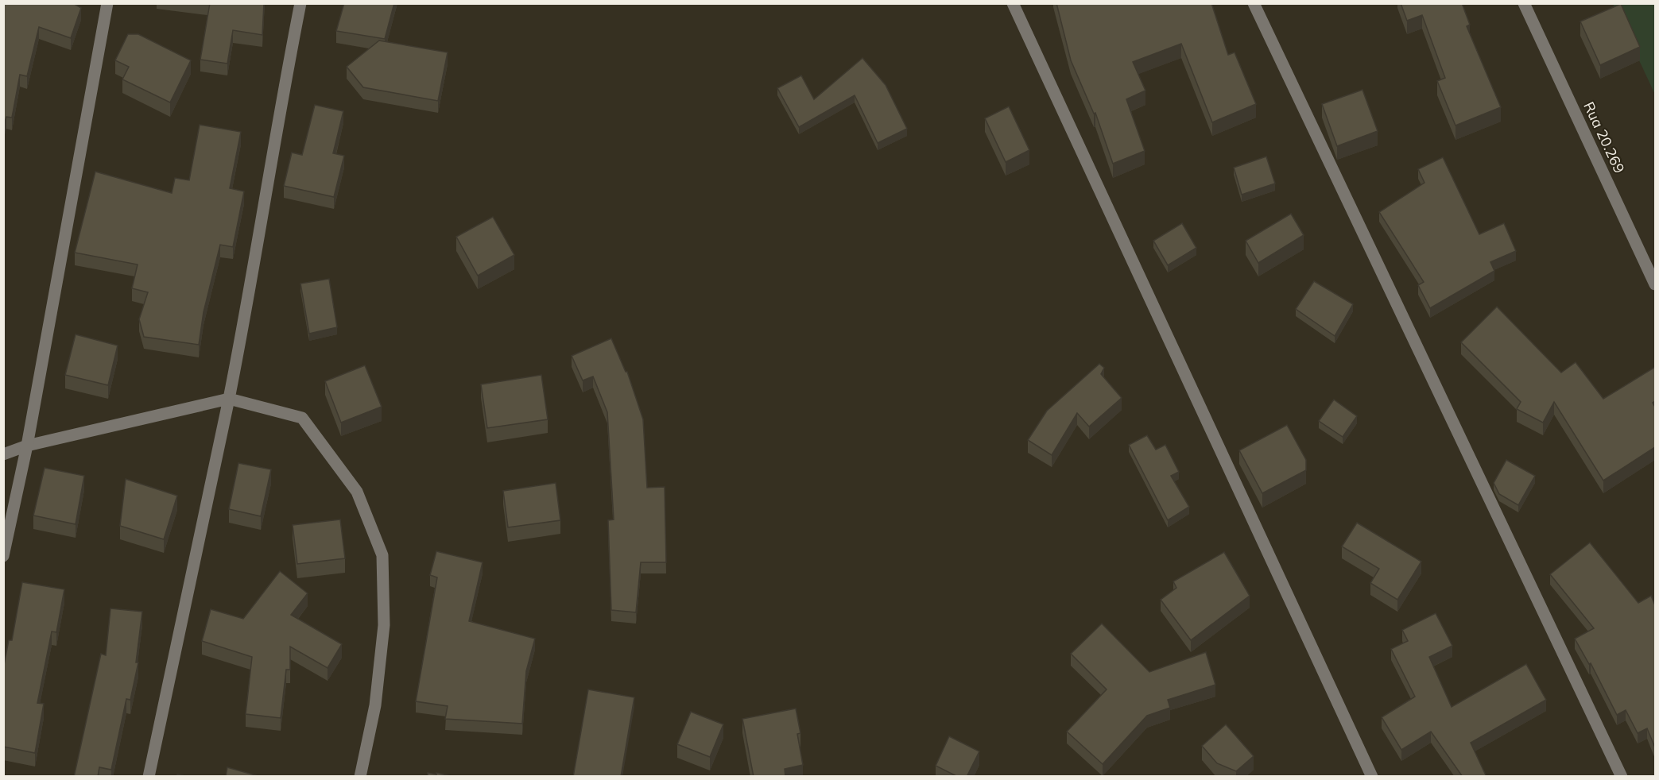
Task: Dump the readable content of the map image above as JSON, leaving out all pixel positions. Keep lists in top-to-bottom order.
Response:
{
  "streets": {
    "street": ["Rua 20.269"]
  }
}
